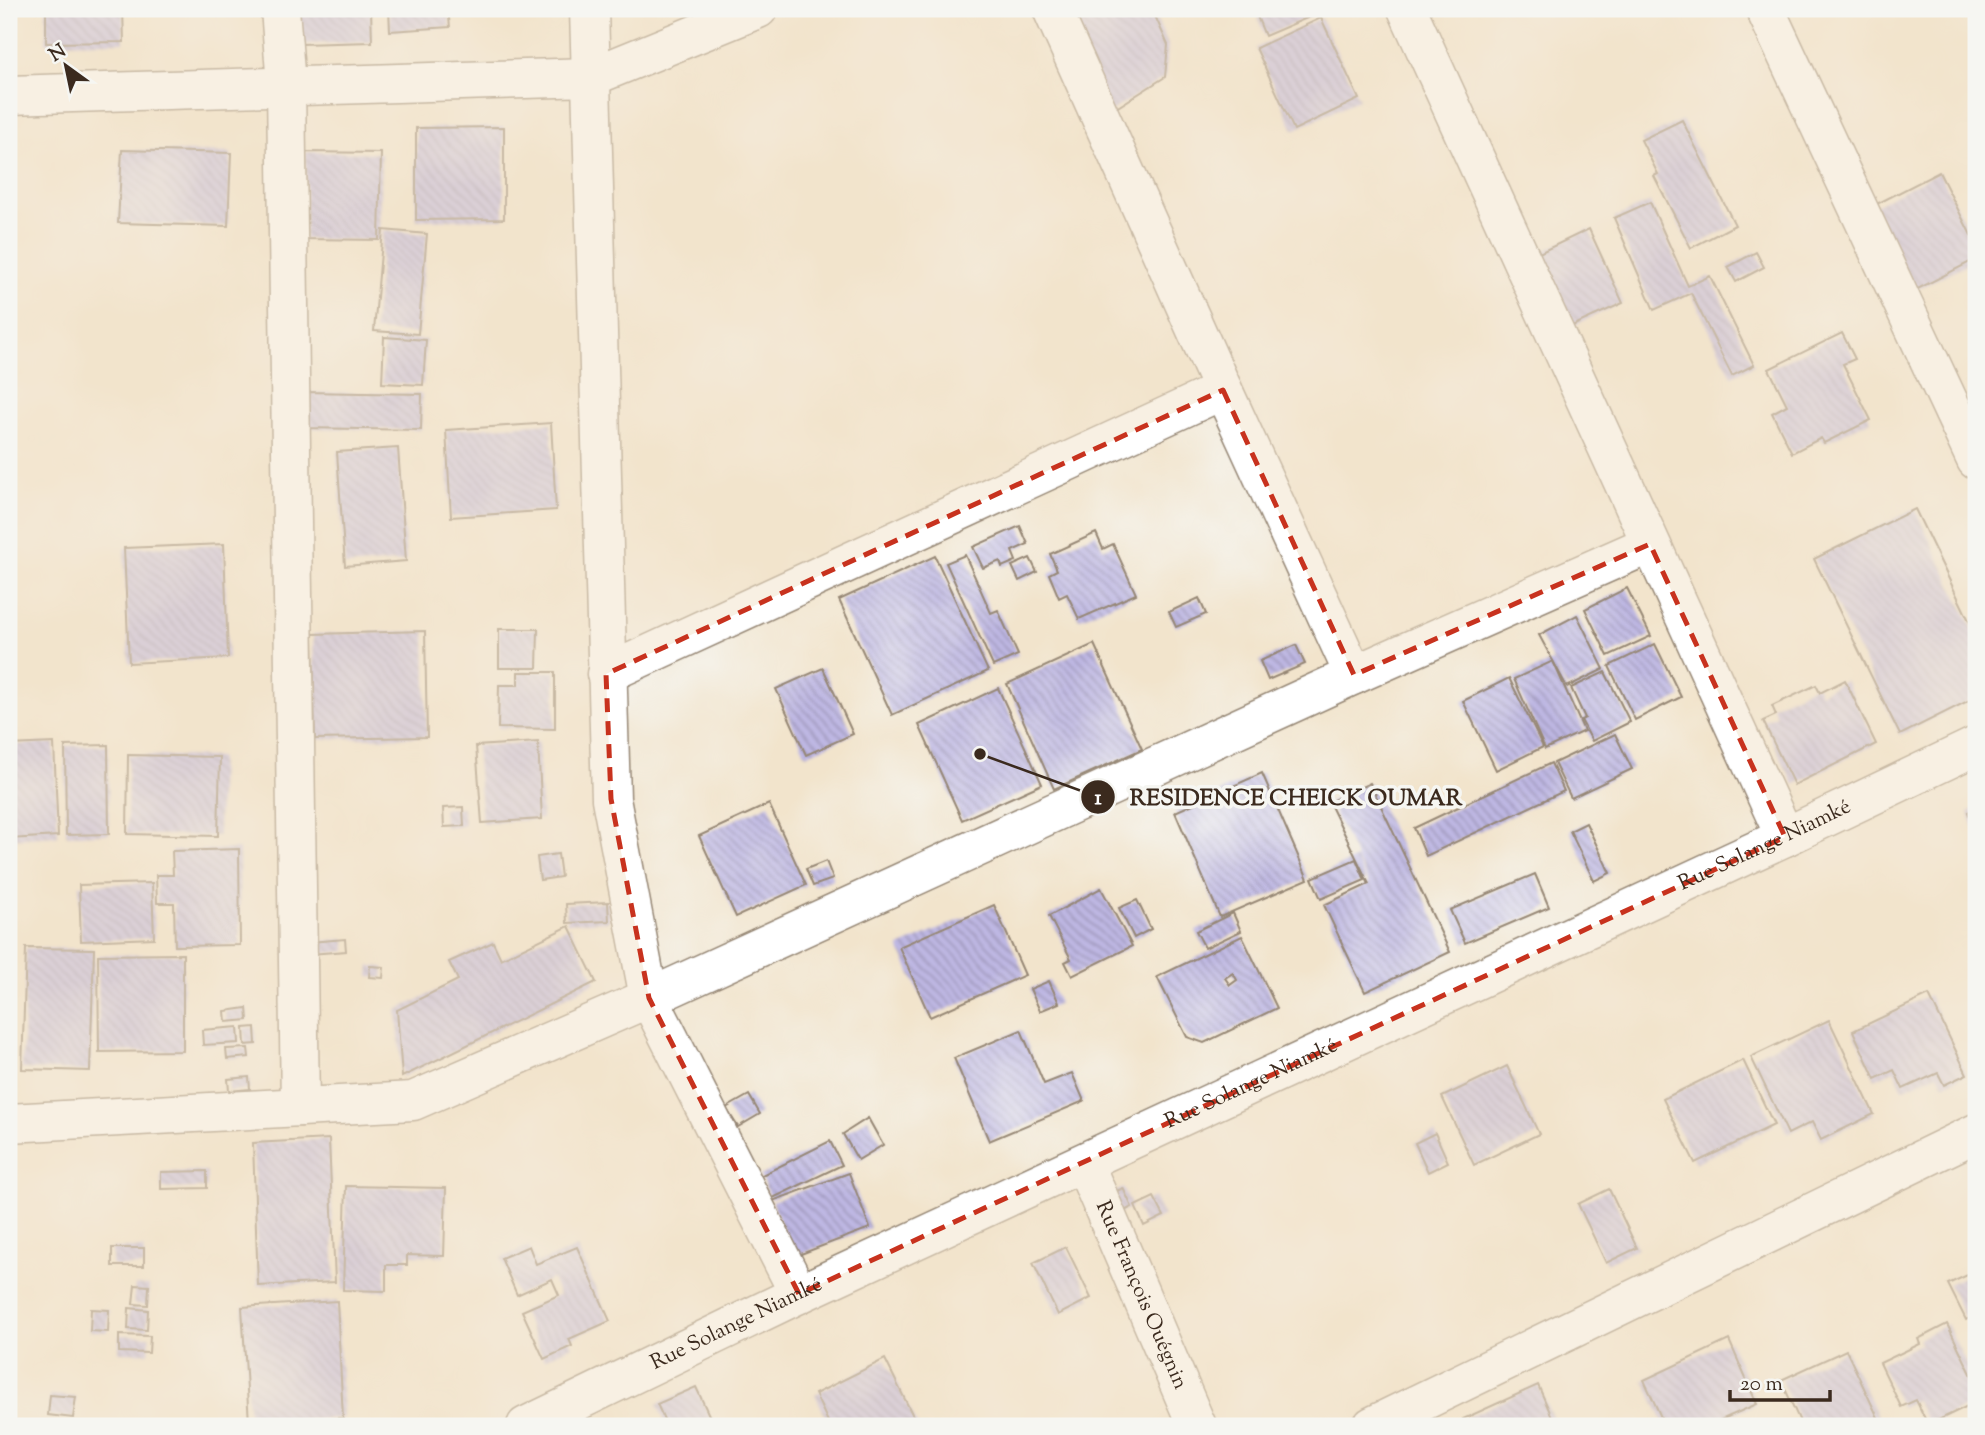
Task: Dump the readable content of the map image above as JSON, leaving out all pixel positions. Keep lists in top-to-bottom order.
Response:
{
  "streets": {
    "street": ["Rue Solange Niamké", "Rue François Ouégnin"]
  },
  "crossings": [
    ["Rue Solange Niamké", "Rue François Ouégnin"]
  ],
  "places": ["RESIDENCE CHEICK OUMAR"],
  "scale_bar": "20 m",
  "north": "top left"
}
